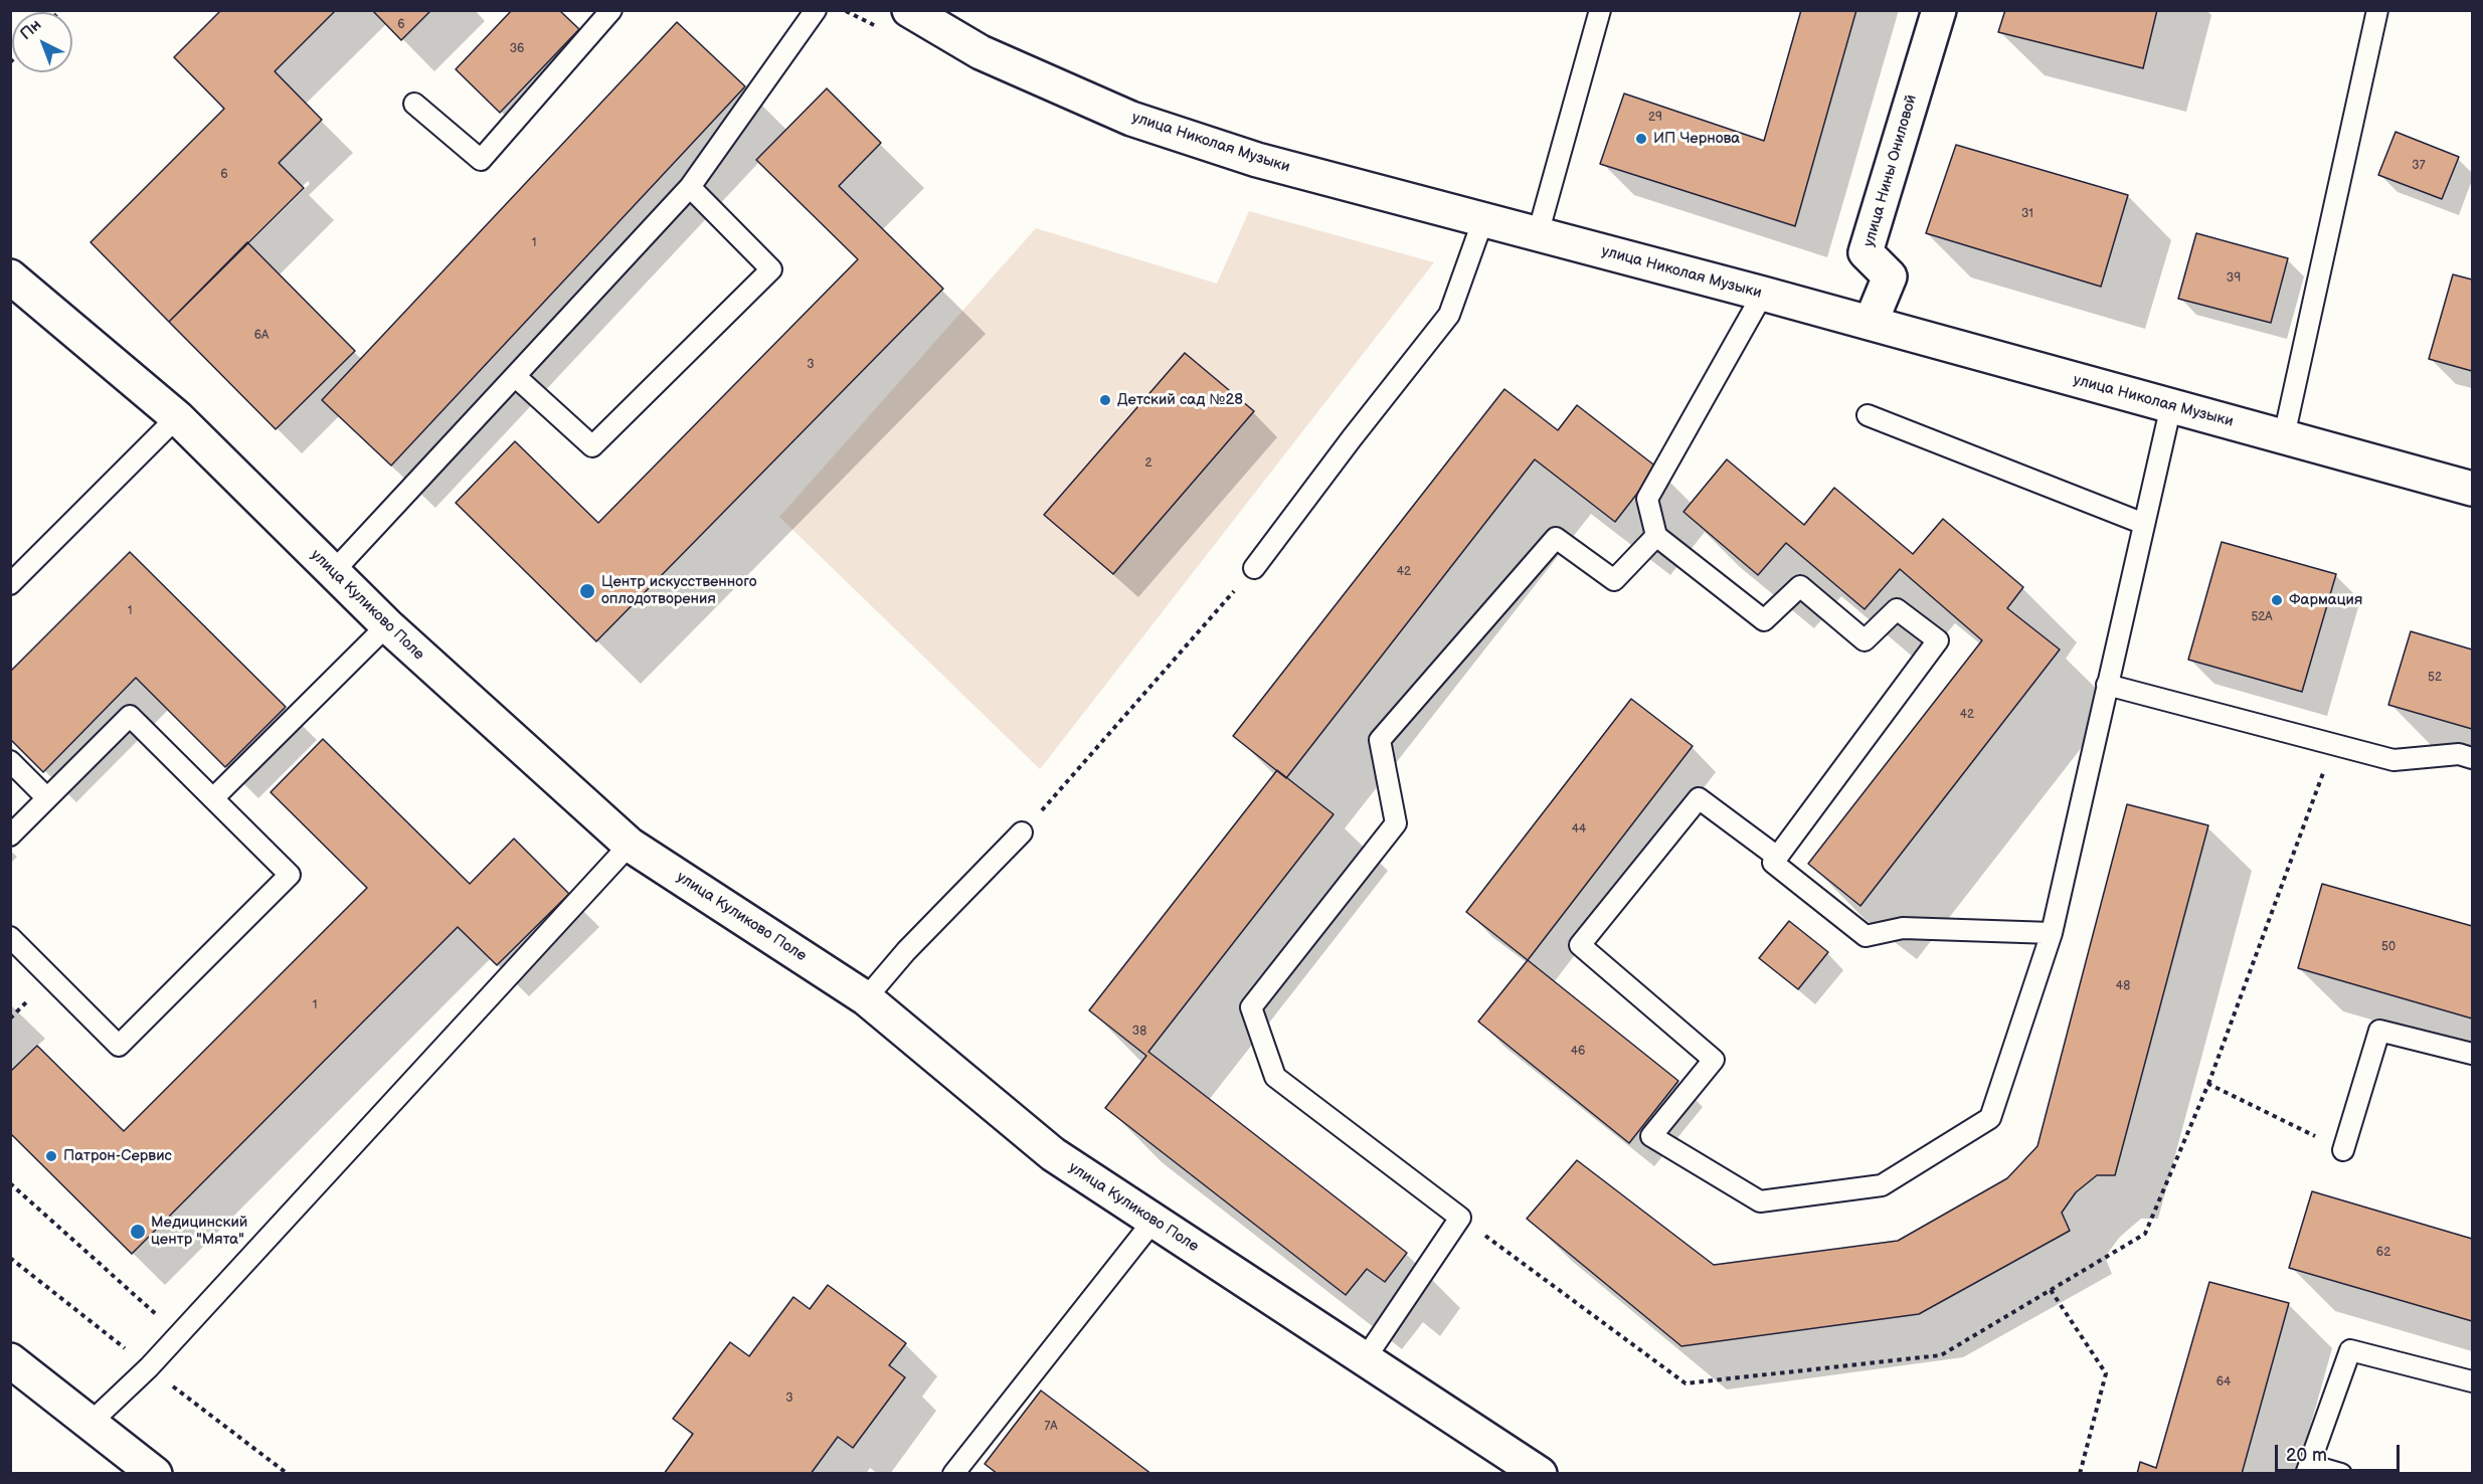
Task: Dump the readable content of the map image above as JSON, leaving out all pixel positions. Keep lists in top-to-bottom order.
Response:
{
  "streets": {
    "street": ["улица Николая Музыки", "улица Нины Ониловой", "улица Куликово Поле"]
  },
  "crossings": [
    ["улица Николая Музыки", "улица Нины Ониловой"]
  ],
  "places": [
    "ИП Чернова",
    "Детский сад №28",
    "Центр искусственного оплодотворения",
    "Фармация",
    "Патрон-Сервис",
    "Медицинский центр \"Мята\""
  ],
  "house_numbers": [
    "6",
    "36",
    "29",
    "37",
    "6",
    "31",
    "1",
    "39",
    "6А",
    "3",
    "2",
    "42",
    "1",
    "52А",
    "52",
    "42",
    "44",
    "50",
    "48",
    "1",
    "38",
    "46",
    "62",
    "64",
    "3",
    "7А"
  ],
  "scale_bar": "20 m",
  "north": "top left"
}
